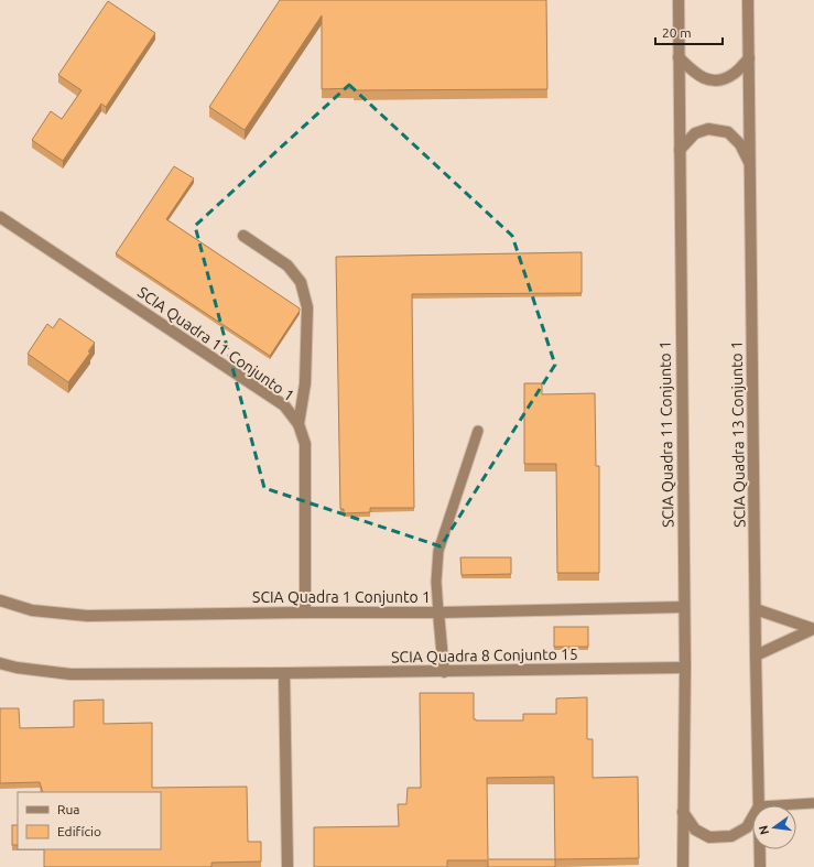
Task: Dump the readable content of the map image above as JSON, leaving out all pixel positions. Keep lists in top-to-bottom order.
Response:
{
  "streets": {
    "street": [
      "SCIA Quadra 11 Conjunto 1",
      "SCIA Quadra 13 Conjunto 1",
      "SCIA Quadra 1 Conjunto 1",
      "SCIA Quadra 8 Conjunto 15"
    ]
  },
  "crossings": [
    ["SCIA Quadra 11 Conjunto 1", "SCIA Quadra 1 Conjunto 1"],
    ["SCIA Quadra 11 Conjunto 1", "SCIA Quadra 8 Conjunto 15"]
  ],
  "legend": ["Rua", "Edifício"],
  "scale_bar": "20 m",
  "north": "left"
}
